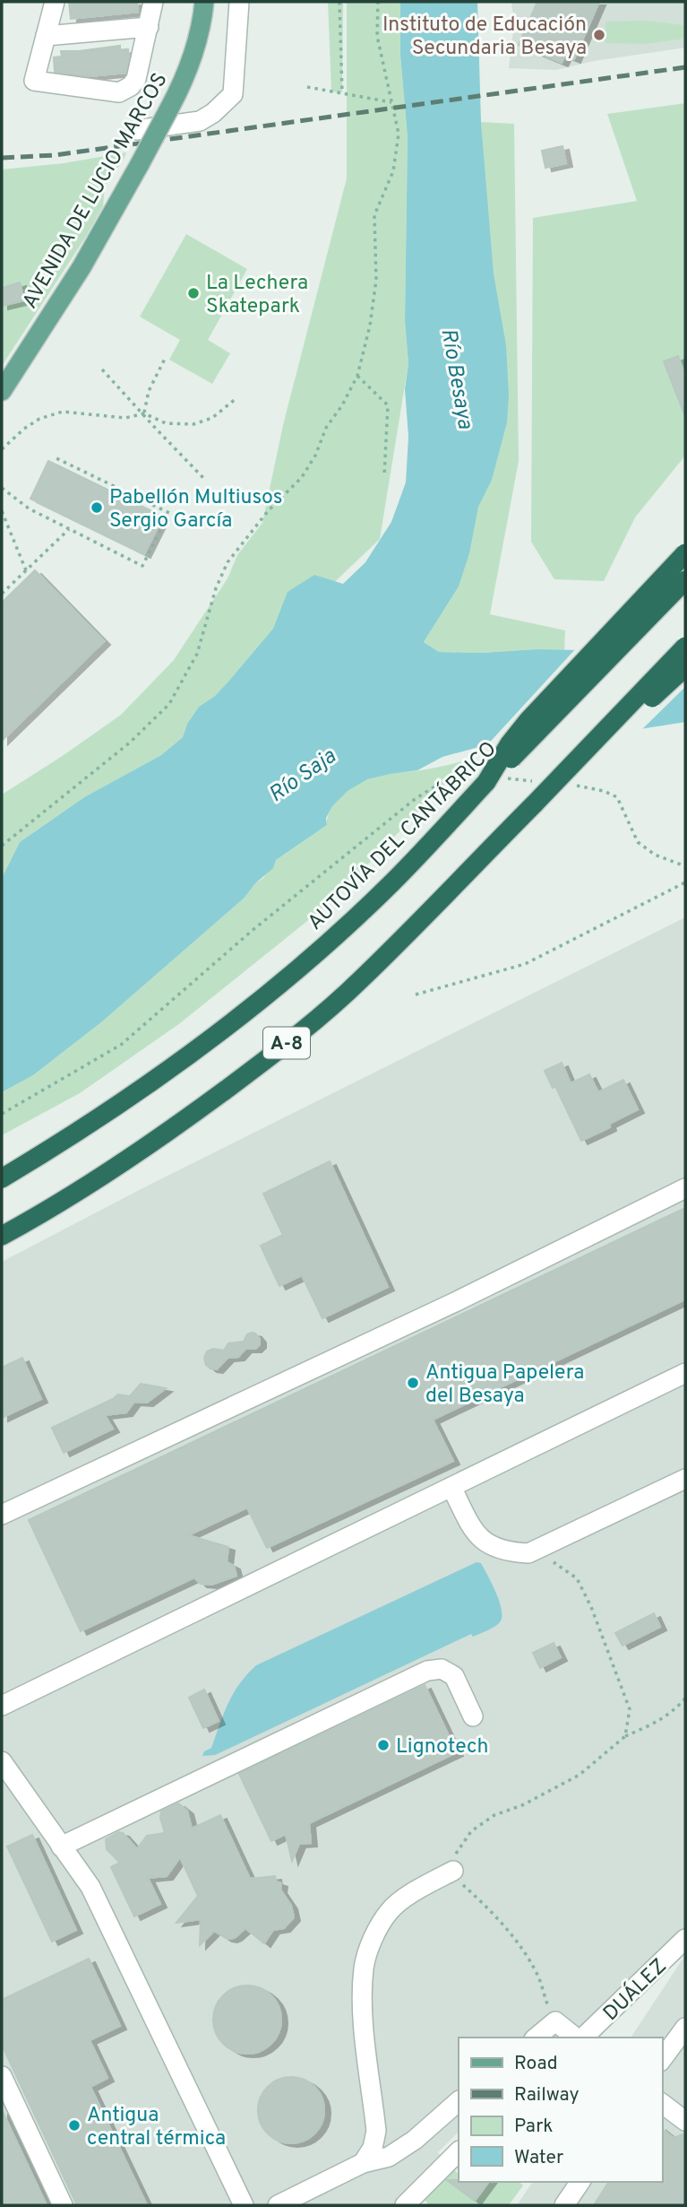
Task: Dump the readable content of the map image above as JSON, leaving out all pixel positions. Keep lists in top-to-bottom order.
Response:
{
  "streets": {
    "highway": ["AUTOVÍA DEL CANTÁBRICO", "A-8"],
    "main road": ["AVENIDA DE LUCIO MARCOS"],
    "street": ["DUÁLEZ"]
  },
  "water": ["Río Besaya", "Río Saja"],
  "places": [
    "Instituto de Educación Secundaria Besaya",
    "La Lechera Skatepark",
    "Pabellón Multiusos Sergio García",
    "Antigua Papelera del Besaya",
    "Lignotech",
    "Antigua central térmica"
  ],
  "legend": [
    "Road",
    "Railway",
    "Park",
    "Water"
  ]
}
